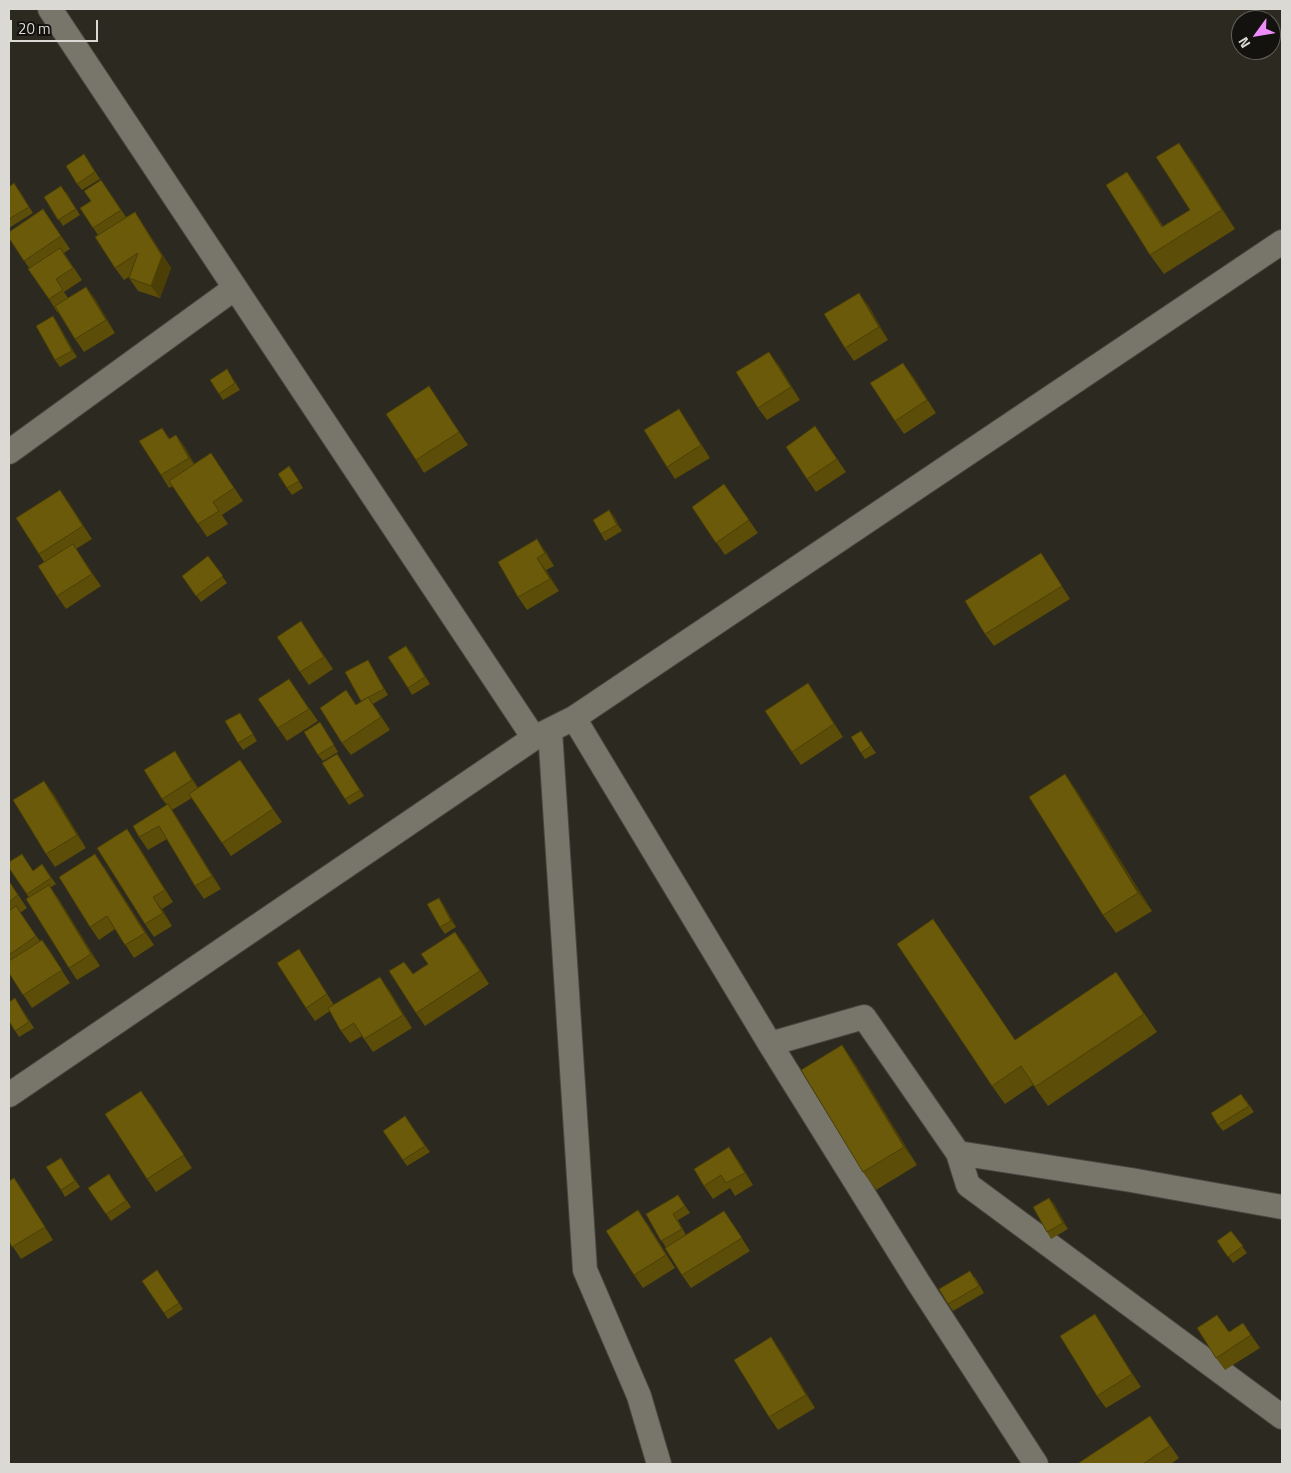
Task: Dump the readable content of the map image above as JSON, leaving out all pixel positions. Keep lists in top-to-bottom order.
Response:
{
  "scale_bar": "20 m",
  "north": "bottom left"
}
